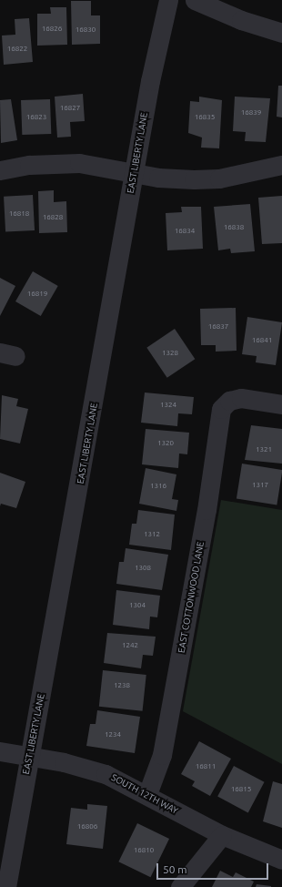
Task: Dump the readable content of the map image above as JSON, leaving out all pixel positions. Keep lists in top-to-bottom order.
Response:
{
  "streets": {
    "street": ["EAST LIBERTY LANE", "EAST COTTONWOOD LANE", "SOUTH 12TH WAY"]
  },
  "crossings": [
    ["EAST LIBERTY LANE", "SOUTH 12TH WAY"],
    ["EAST COTTONWOOD LANE", "SOUTH 12TH WAY"]
  ],
  "house_numbers": [
    "16826",
    "16830",
    "16822",
    "16827",
    "16839",
    "16823",
    "16835",
    "16818",
    "16828",
    "16838",
    "16834",
    "16819",
    "16837",
    "16841",
    "1328",
    "1324",
    "1320",
    "1321",
    "1317",
    "1316",
    "1312",
    "1308",
    "1304",
    "1242",
    "1238",
    "1234",
    "16811",
    "16815",
    "16806",
    "16810"
  ],
  "scale_bar": "50 m"
}
